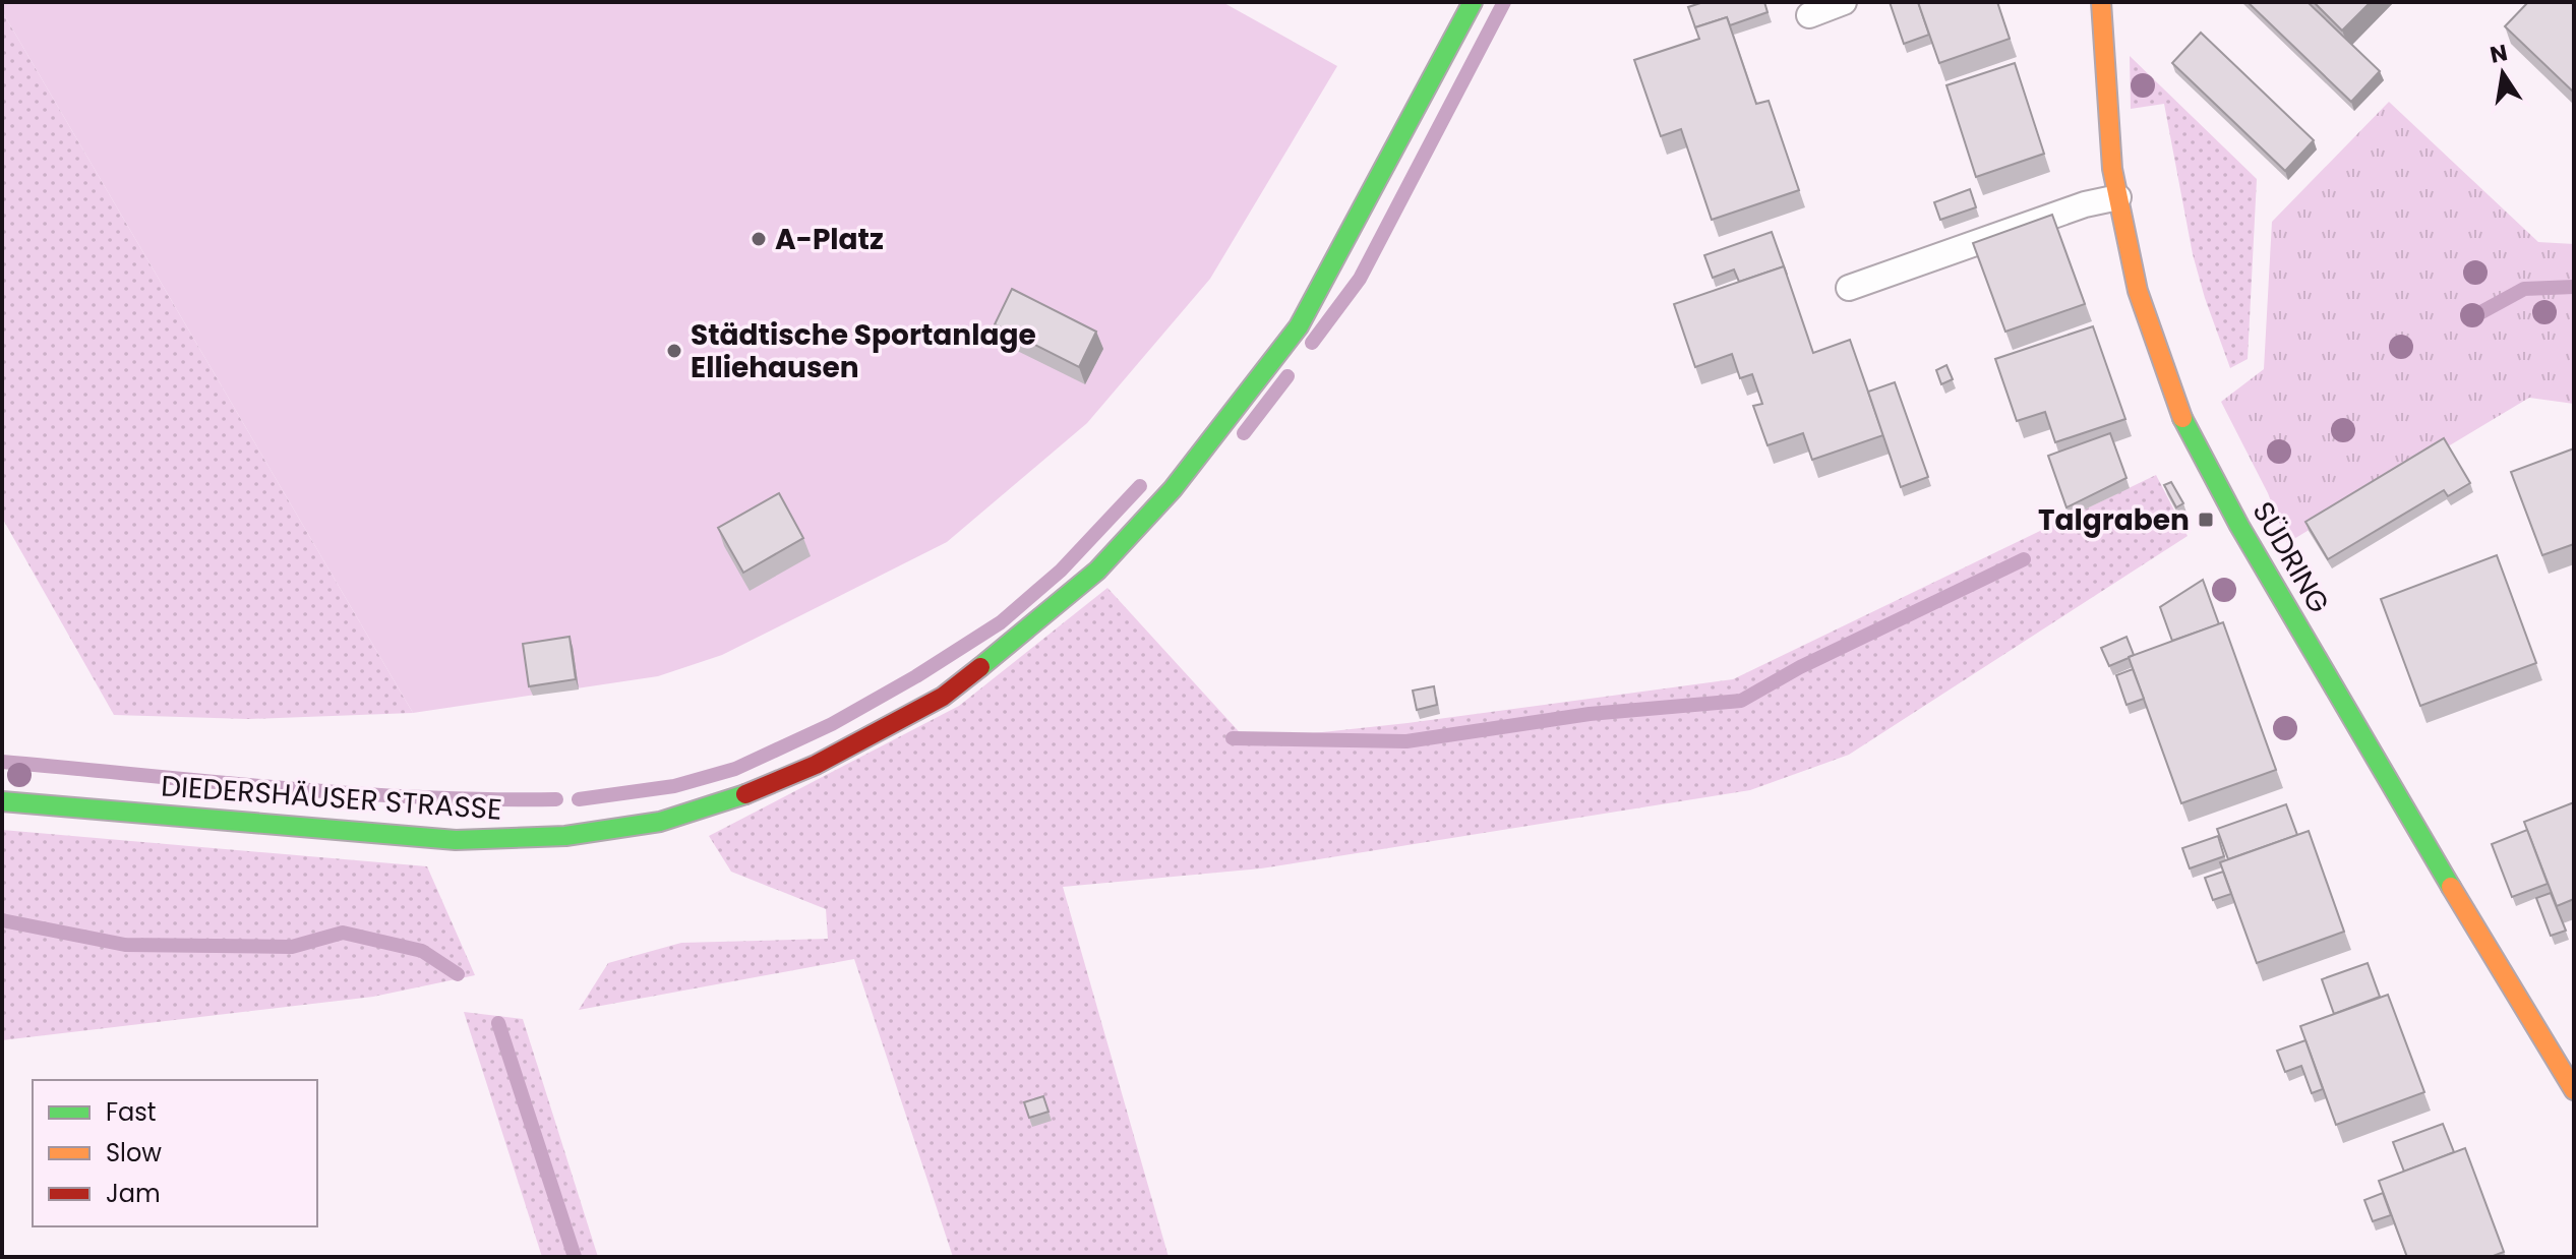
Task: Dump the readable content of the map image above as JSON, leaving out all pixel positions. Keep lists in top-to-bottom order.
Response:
{
  "streets": {
    "street": ["SÜDRING", "DIEDERSHÄUSER STRASSE"]
  },
  "places": {
    "other": ["A-Platz", "Städtische Sportanlage Elliehausen"],
    "transit": ["Talgraben"]
  },
  "legend": ["Fast", "Slow", "Jam"],
  "north": "top"
}
